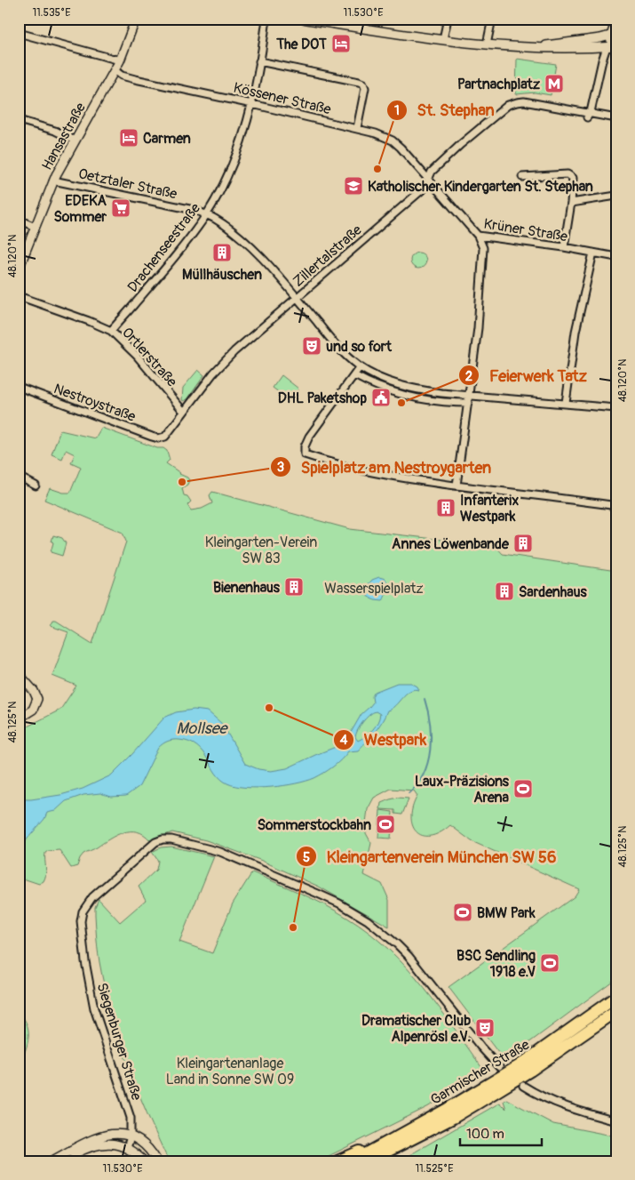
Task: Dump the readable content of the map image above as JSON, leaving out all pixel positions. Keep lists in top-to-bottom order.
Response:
{
  "streets": {
    "highway": ["Garmischer Straße"],
    "main road": ["Hansastraße"],
    "street": [
      "Kössener Straße",
      "Oetztaler Straße",
      "Krüner Straße",
      "Drachenseestraße",
      "Zillertalstraße",
      "Ortlerstraße",
      "Nestroystraße",
      "Siegenburger Straße"
    ]
  },
  "crossings": [
    ["Kössener Straße", "Hansastraße"],
    ["Kössener Straße", "Krüner Straße"],
    ["Kössener Straße", "Drachenseestraße"],
    ["Kössener Straße", "Zillertalstraße"],
    ["Hansastraße", "Oetztaler Straße"],
    ["Oetztaler Straße", "Drachenseestraße"],
    ["Oetztaler Straße", "Zillertalstraße"],
    ["Krüner Straße", "Zillertalstraße"],
    ["Drachenseestraße", "Ortlerstraße"],
    ["Zillertalstraße", "Ortlerstraße"],
    ["Zillertalstraße", "Nestroystraße"]
  ],
  "water": ["Mollsee"],
  "parks": ["Kleingarten-Verein SW 83", "Wasserspielplatz", "Kleingartenanlage Land in Sonne SW 09"],
  "places": {
    "hotel": ["The DOT", "Carmen"],
    "metro station": ["Partnachplatz"],
    "other": [
      "St. Stephan",
      "Feierwerk Tatz",
      "Spielplatz am Nestroygarten",
      "Westpark",
      "Kleingartenverein München SW 56"
    ],
    "school or university": ["Katholischer Kindergarten St. Stephan"],
    "supermarket": ["EDEKA Sommer"],
    "building": [
      "Müllhäuschen",
      "Infanterix Westpark",
      "Annes Löwenbande",
      "Bienenhaus",
      "Sardenhaus"
    ],
    "theatre": ["und so fort", "Dramatischer Club Alpenrösl e.V."],
    "public building": ["DHL Paketshop"],
    "sports": [
      "Laux-Präzisions Arena",
      "Sommerstockbahn",
      "BMW Park",
      "BSC Sendling 1918 e.V"
    ]
  },
  "scale_bar": "100 m",
  "coordinates": [
    "11.535°E",
    "11.530°E",
    "48.120°N",
    "48.125°N",
    "11.525°E"
  ]
}
